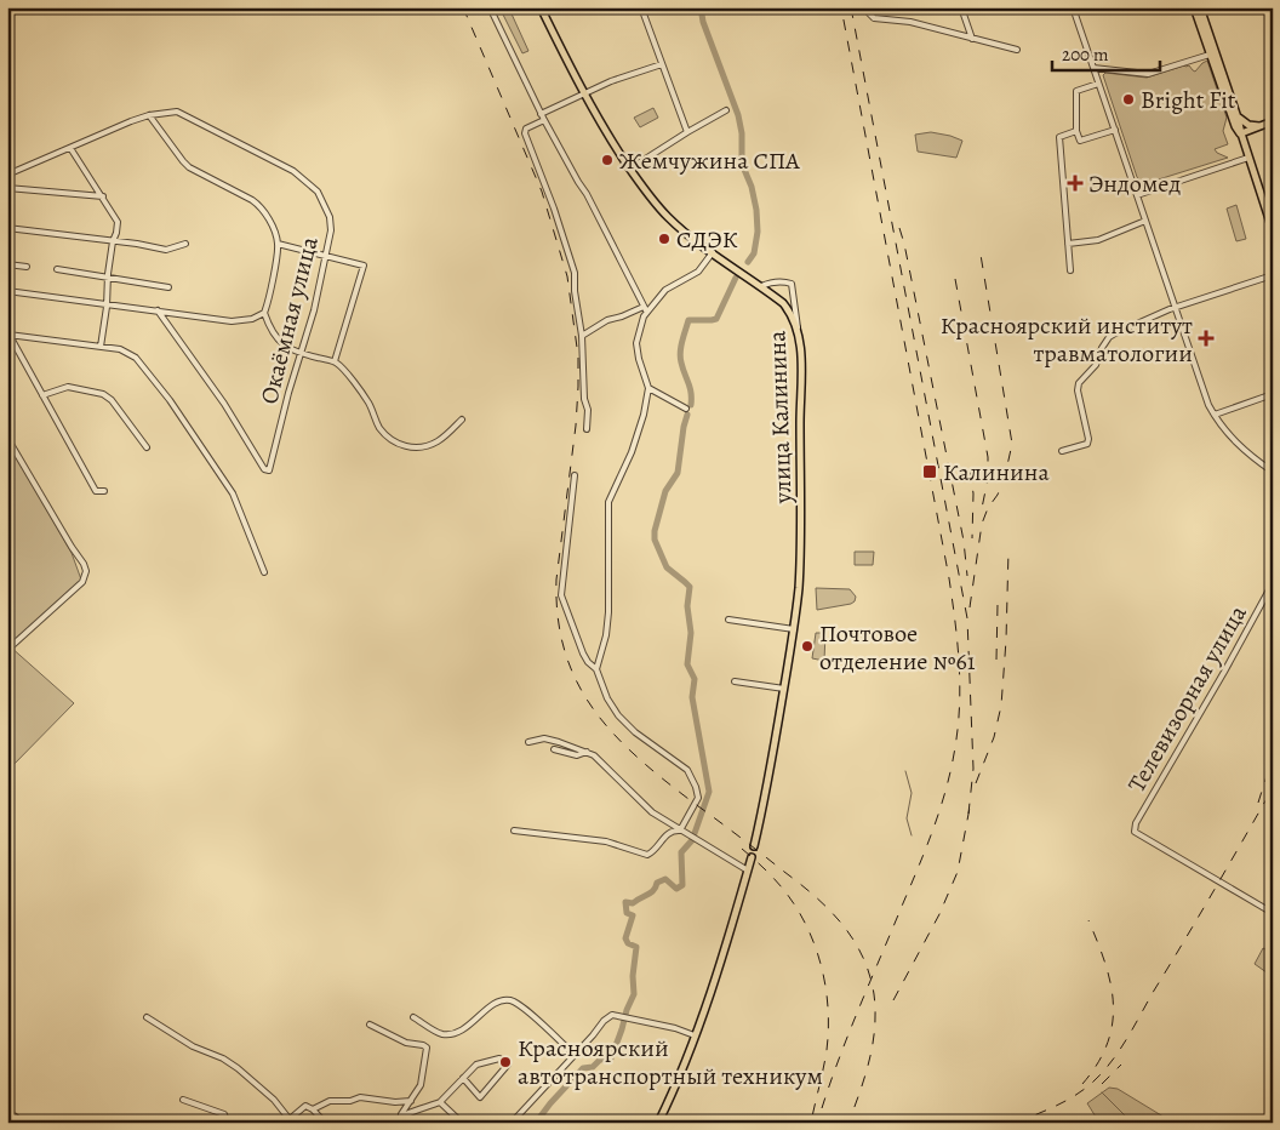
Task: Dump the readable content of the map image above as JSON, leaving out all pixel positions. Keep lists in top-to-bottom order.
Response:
{
  "streets": {
    "main road": ["улица Калинина"],
    "street": ["Окаёмная улица", "Телевизорная улица"]
  },
  "places": {
    "other": [
      "Bright Fit",
      "Жемчужина СПА",
      "СДЭК",
      "Почтовое отделение №61",
      "Красноярский автотранспортный техникум"
    ],
    "health": ["Эндомед", "Красноярский институт травматологии"],
    "transit": ["Калинина"]
  },
  "scale_bar": "200 m"
}
